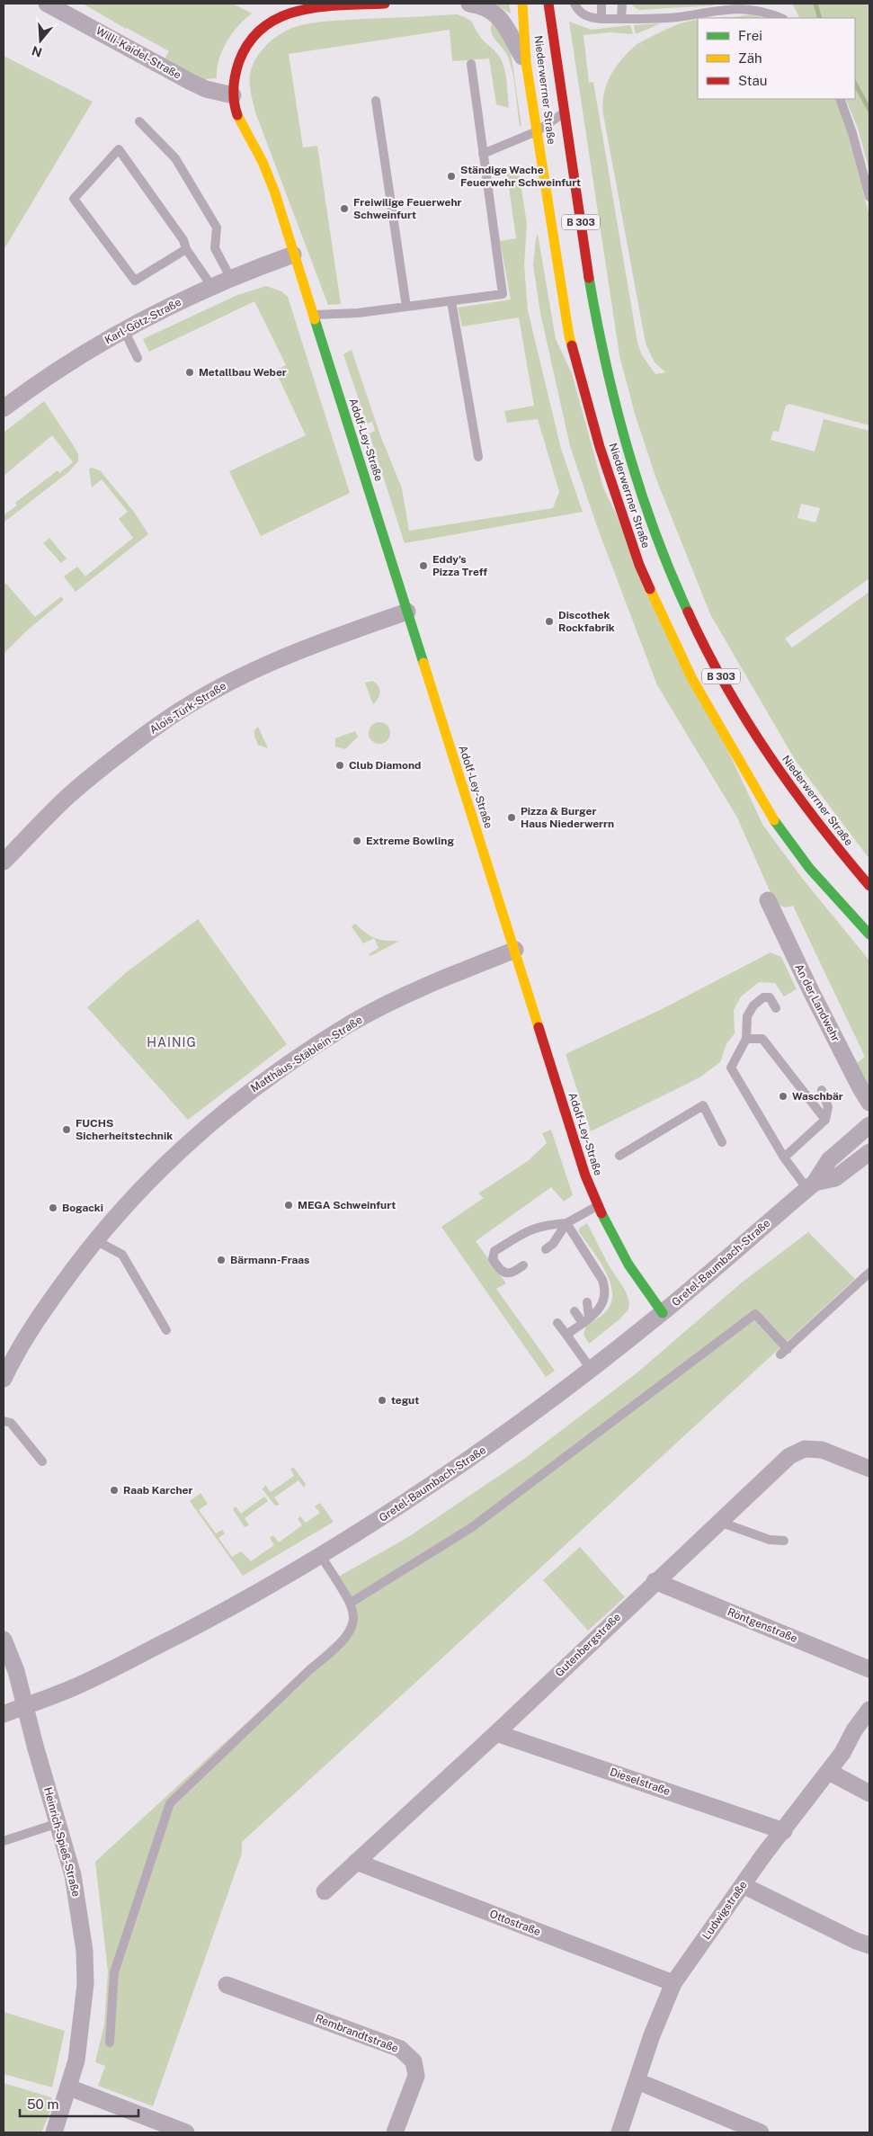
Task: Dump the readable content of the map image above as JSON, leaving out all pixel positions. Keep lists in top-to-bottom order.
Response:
{
  "streets": {
    "main road": ["Niederwerrner Straße", "B 303", "Adolf-Ley-Straße"],
    "street": [
      "Willi-Kaidel-Straße",
      "Karl-Götz-Straße",
      "Alois-Türk-Straße",
      "An der Landwehr",
      "Matthäus-Stäblein-Straße",
      "Gretel-Baumbach-Straße",
      "Röntgenstraße",
      "Gutenbergstraße",
      "Dieselstraße",
      "Heinrich-Spieß-Straße",
      "Ludwigstraße",
      "Ottostraße",
      "Rembrandtstraße"
    ]
  },
  "crossings": [
    ["Karl-Götz-Straße", "Adolf-Ley-Straße"],
    ["Adolf-Ley-Straße", "Alois-Türk-Straße"],
    ["Adolf-Ley-Straße", "Matthäus-Stäblein-Straße"],
    ["Adolf-Ley-Straße", "Gretel-Baumbach-Straße"],
    ["Gretel-Baumbach-Straße", "Heinrich-Spieß-Straße"],
    ["Röntgenstraße", "Gutenbergstraße"],
    ["Gutenbergstraße", "Dieselstraße"],
    ["Gutenbergstraße", "Ottostraße"],
    ["Dieselstraße", "Ludwigstraße"],
    ["Ludwigstraße", "Ottostraße"]
  ],
  "districts": ["HAINIG"],
  "places": [
    "Ständige Wache Feuerwehr Schweinfurt",
    "Freiwilige Feuerwehr Schweinfurt",
    "Metallbau Weber",
    "Eddy's Pizza Treff",
    "Discothek Rockfabrik",
    "Club Diamond",
    "Pizza & Burger Haus Niederwerrn",
    "Extreme Bowling",
    "Waschbär",
    "FUCHS Sicherheitstechnik",
    "MEGA Schweinfurt",
    "Bogacki",
    "Bärmann-Fraas",
    "tegut",
    "Raab Karcher"
  ],
  "legend": ["Frei", "Zäh", "Stau"],
  "scale_bar": "50 m",
  "north": "bottom"
}
